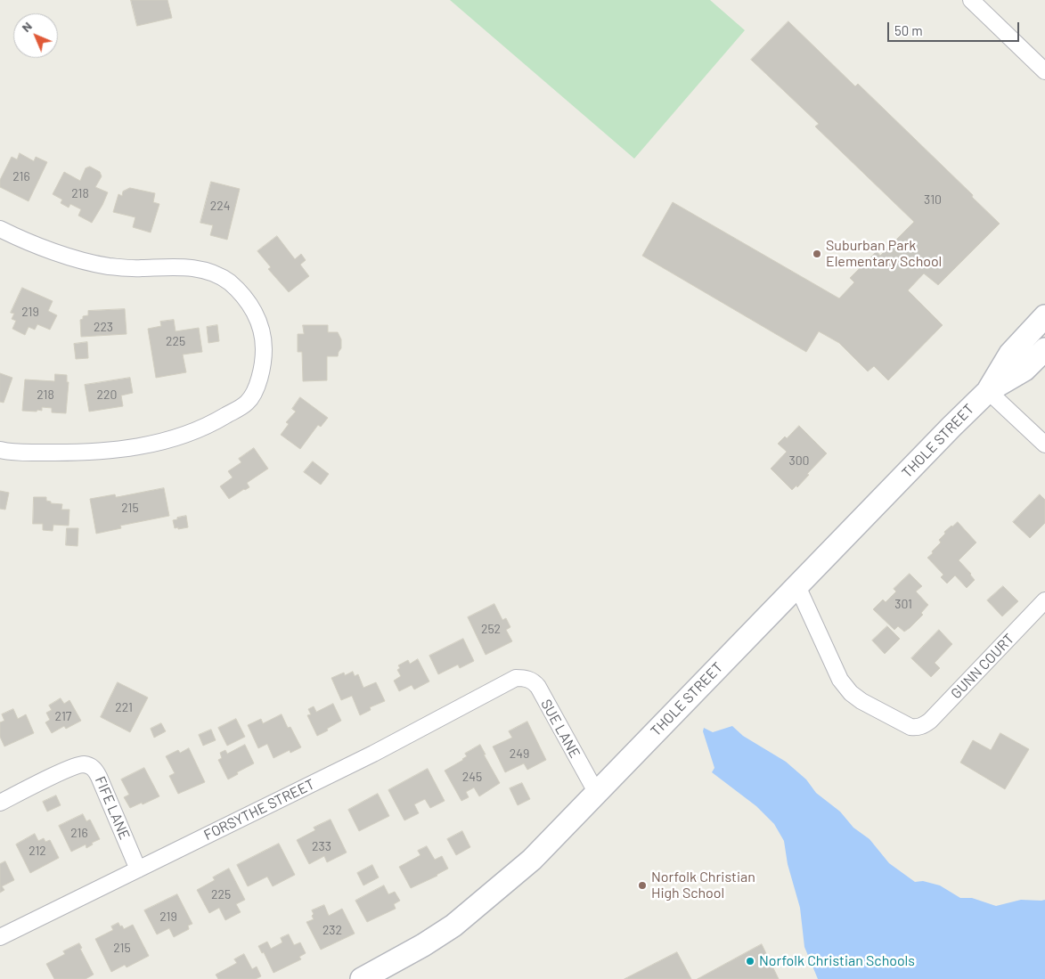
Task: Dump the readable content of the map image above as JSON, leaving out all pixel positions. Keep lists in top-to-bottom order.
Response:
{
  "streets": {
    "street": [
      "THOLE STREET",
      "GUNN COURT",
      "SUE LANE",
      "FIFE LANE",
      "FORSYTHE STREET"
    ]
  },
  "crossings": [
    ["THOLE STREET", "GUNN COURT"],
    ["THOLE STREET", "SUE LANE"],
    ["SUE LANE", "FORSYTHE STREET"],
    ["FIFE LANE", "FORSYTHE STREET"]
  ],
  "places": ["Suburban Park Elementary School", "Norfolk Christian High School", "Norfolk Christian Schools"],
  "house_numbers": [
    "216",
    "218",
    "310",
    "224",
    "219",
    "223",
    "225",
    "218",
    "220",
    "300",
    "215",
    "301",
    "252",
    "221",
    "217",
    "249",
    "245",
    "216",
    "233",
    "212",
    "225",
    "219",
    "232",
    "215"
  ],
  "scale_bar": "50 m",
  "north": "top left"
}
